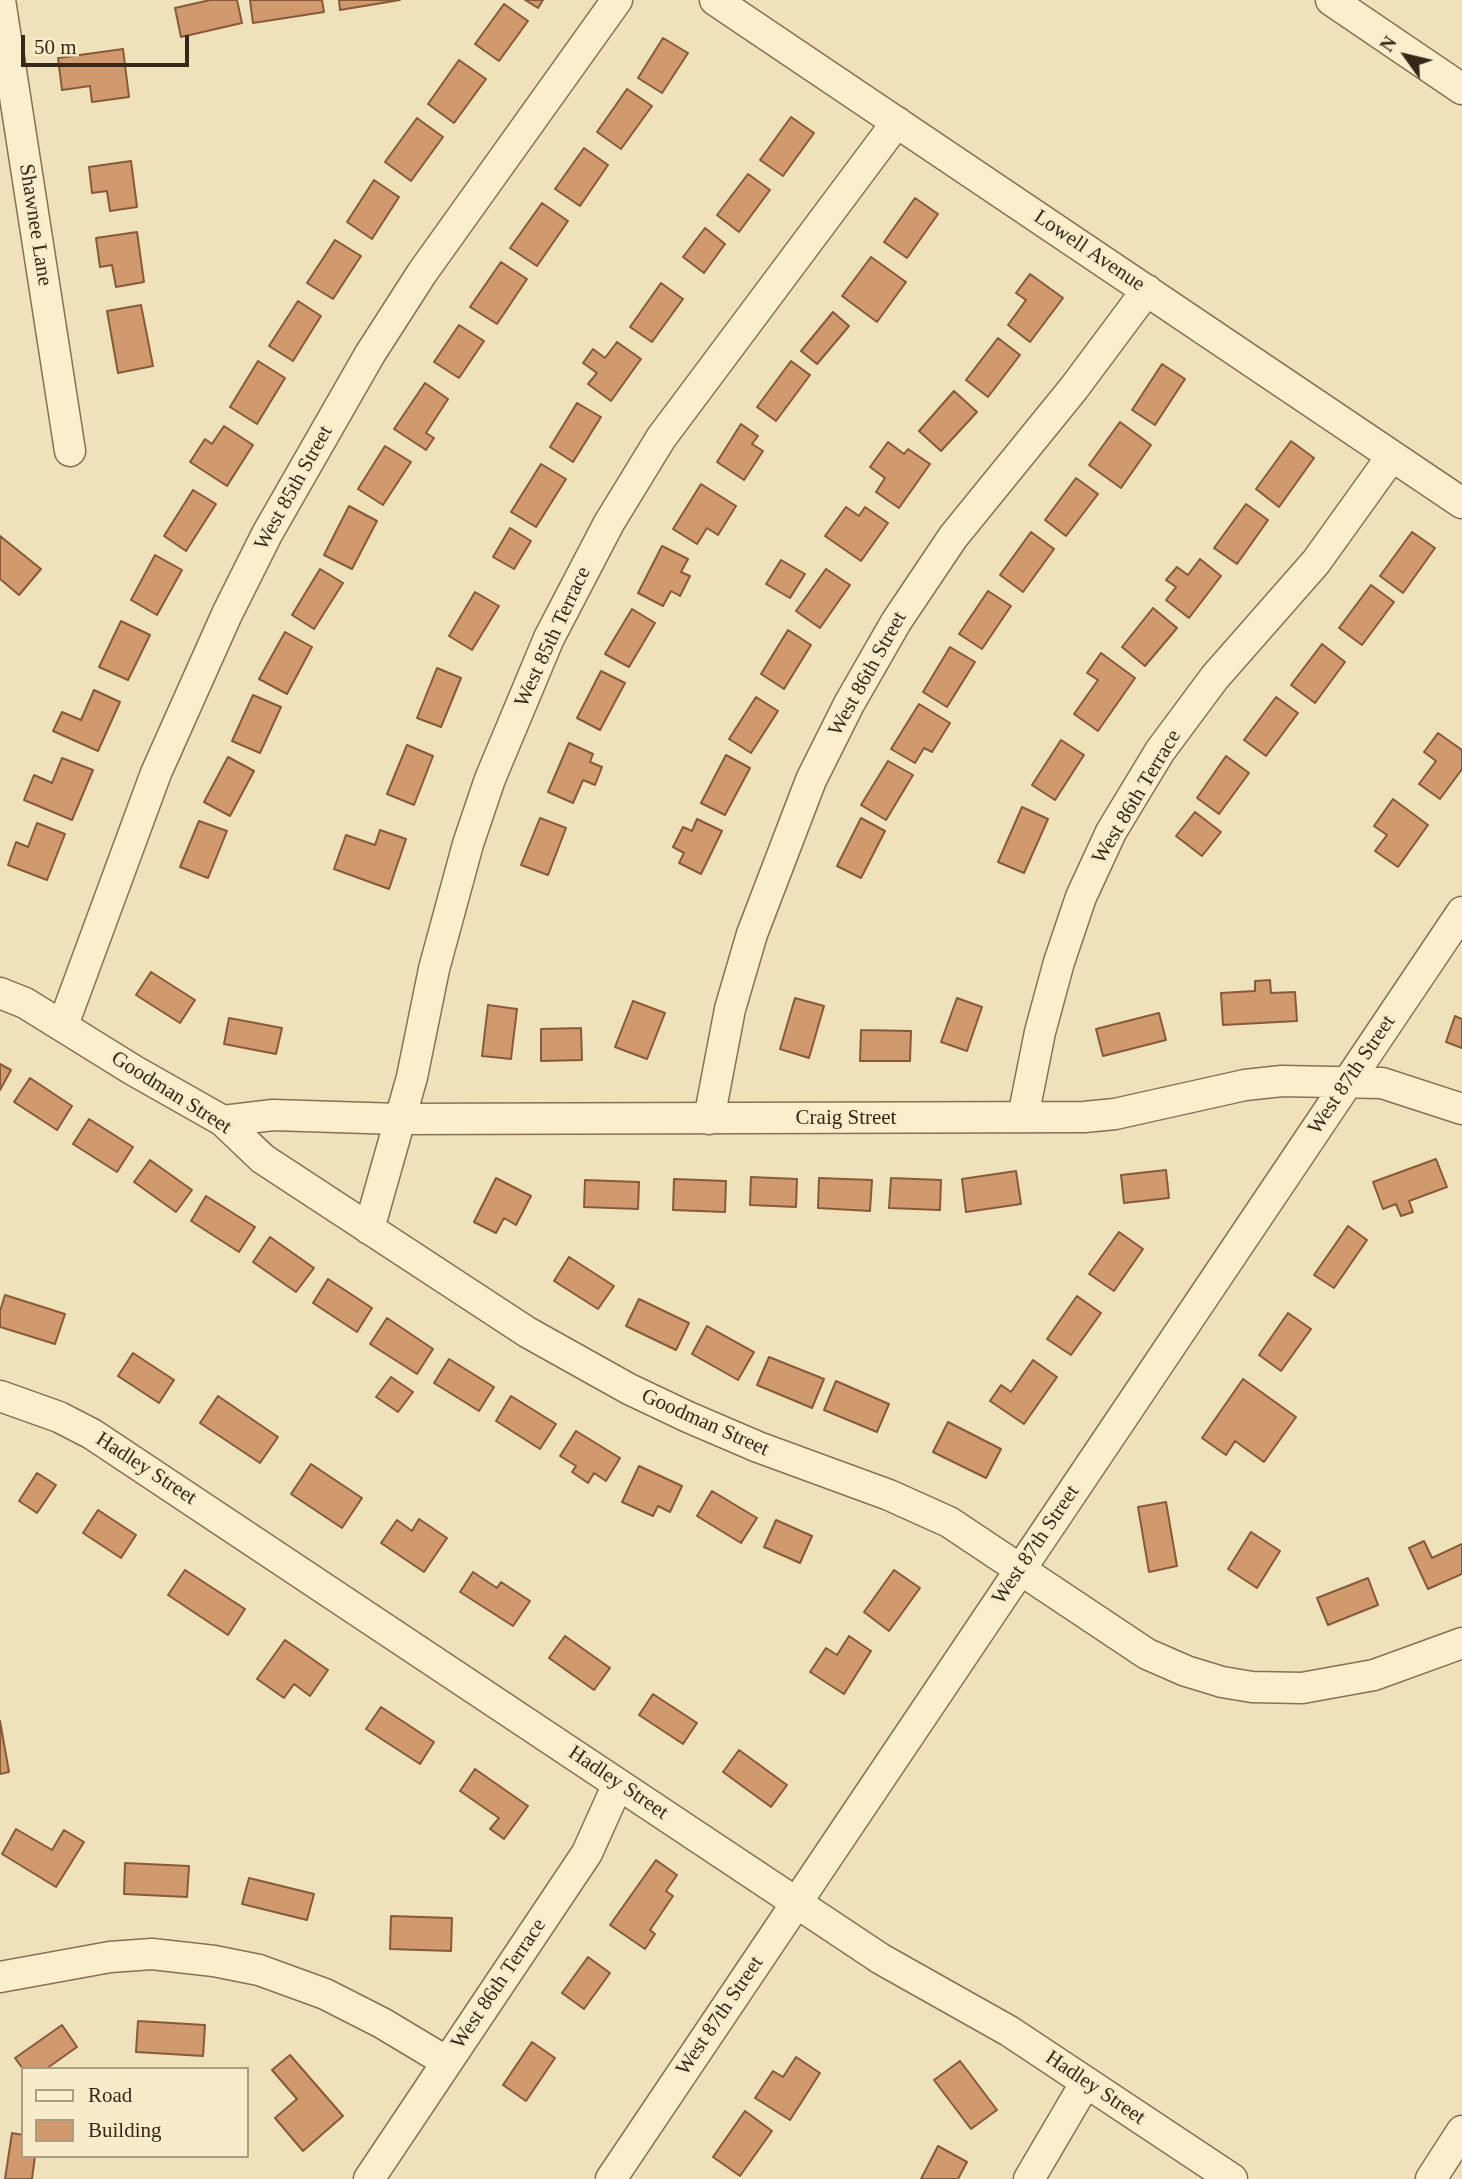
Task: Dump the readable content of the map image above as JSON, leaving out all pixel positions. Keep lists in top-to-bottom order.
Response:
{
  "streets": {
    "street": [
      "Shawnee Lane",
      "Lowell Avenue",
      "West 85th Street",
      "West 85th Terrace",
      "West 86th Street",
      "West 86th Terrace",
      "West 87th Street",
      "Goodman Street",
      "Craig Street",
      "Hadley Street"
    ]
  },
  "crossings": [
    ["Lowell Avenue", "West 85th Terrace"],
    ["Lowell Avenue", "West 86th Street"],
    ["Lowell Avenue", "West 86th Terrace"],
    ["West 85th Street", "Goodman Street"],
    ["West 85th Terrace", "Goodman Street"],
    ["West 85th Terrace", "Craig Street"],
    ["West 86th Street", "Craig Street"],
    ["West 86th Terrace", "Craig Street"],
    ["West 86th Terrace", "Hadley Street"],
    ["West 87th Street", "Goodman Street"],
    ["West 87th Street", "Craig Street"],
    ["West 87th Street", "Hadley Street"],
    ["Goodman Street", "Craig Street"]
  ],
  "legend": ["Road", "Building"],
  "scale_bar": "50 m",
  "north": "top left"
}
